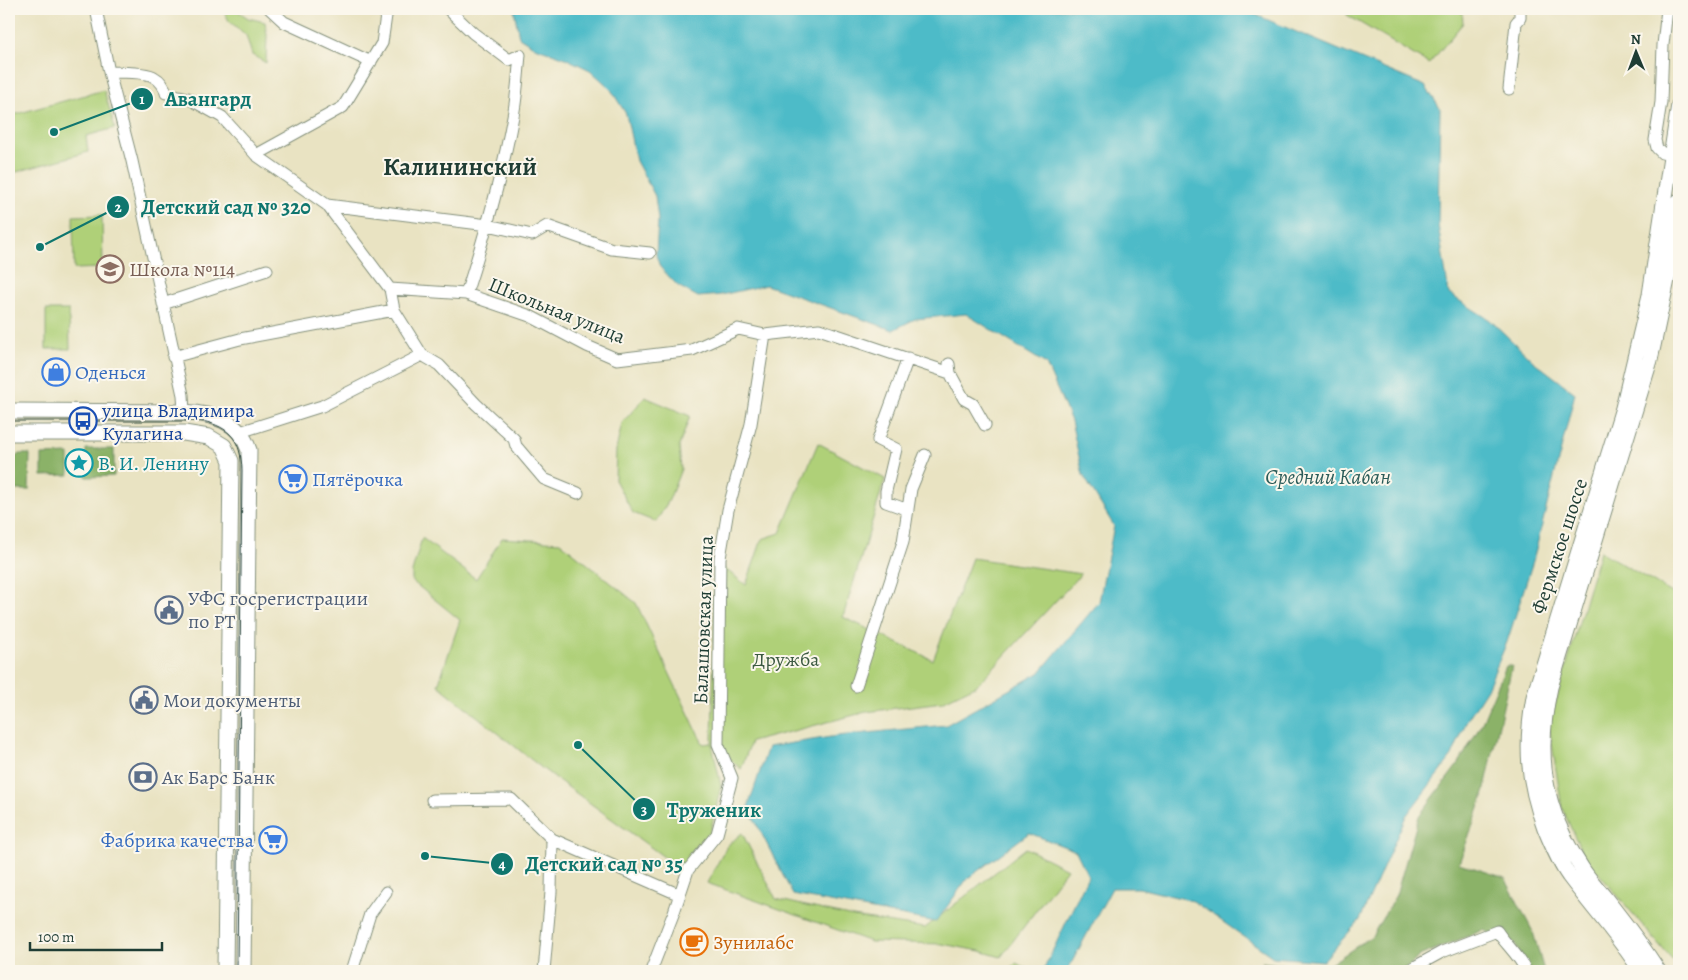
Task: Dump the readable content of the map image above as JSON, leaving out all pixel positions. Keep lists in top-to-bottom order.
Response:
{
  "streets": {
    "main road": ["Фермское шоссе"],
    "street": ["Школьная улица", "Балашовская улица"]
  },
  "crossings": [
    ["Школьная улица", "Балашовская улица"]
  ],
  "districts": ["Калининский"],
  "water": ["Средний Кабан"],
  "parks": ["Дружба"],
  "places": {
    "other": [
      "Авангард",
      "Детский сад № 320",
      "Труженик",
      "Детский сад № 35"
    ],
    "school or university": ["Школа №114"],
    "shop": ["Оденься"],
    "bus stop": ["улица Владимира Кулагина"],
    "place": ["В. И. Ленину"],
    "supermarket": ["Пятёрочка", "Фабрика качества"],
    "public building": ["УФС госрегистрации по РТ", "Мои документы"],
    "bank": ["Ак Барс Банк"],
    "cafe": ["Зунилабс"]
  },
  "scale_bar": "100 m",
  "north": "top"
}
